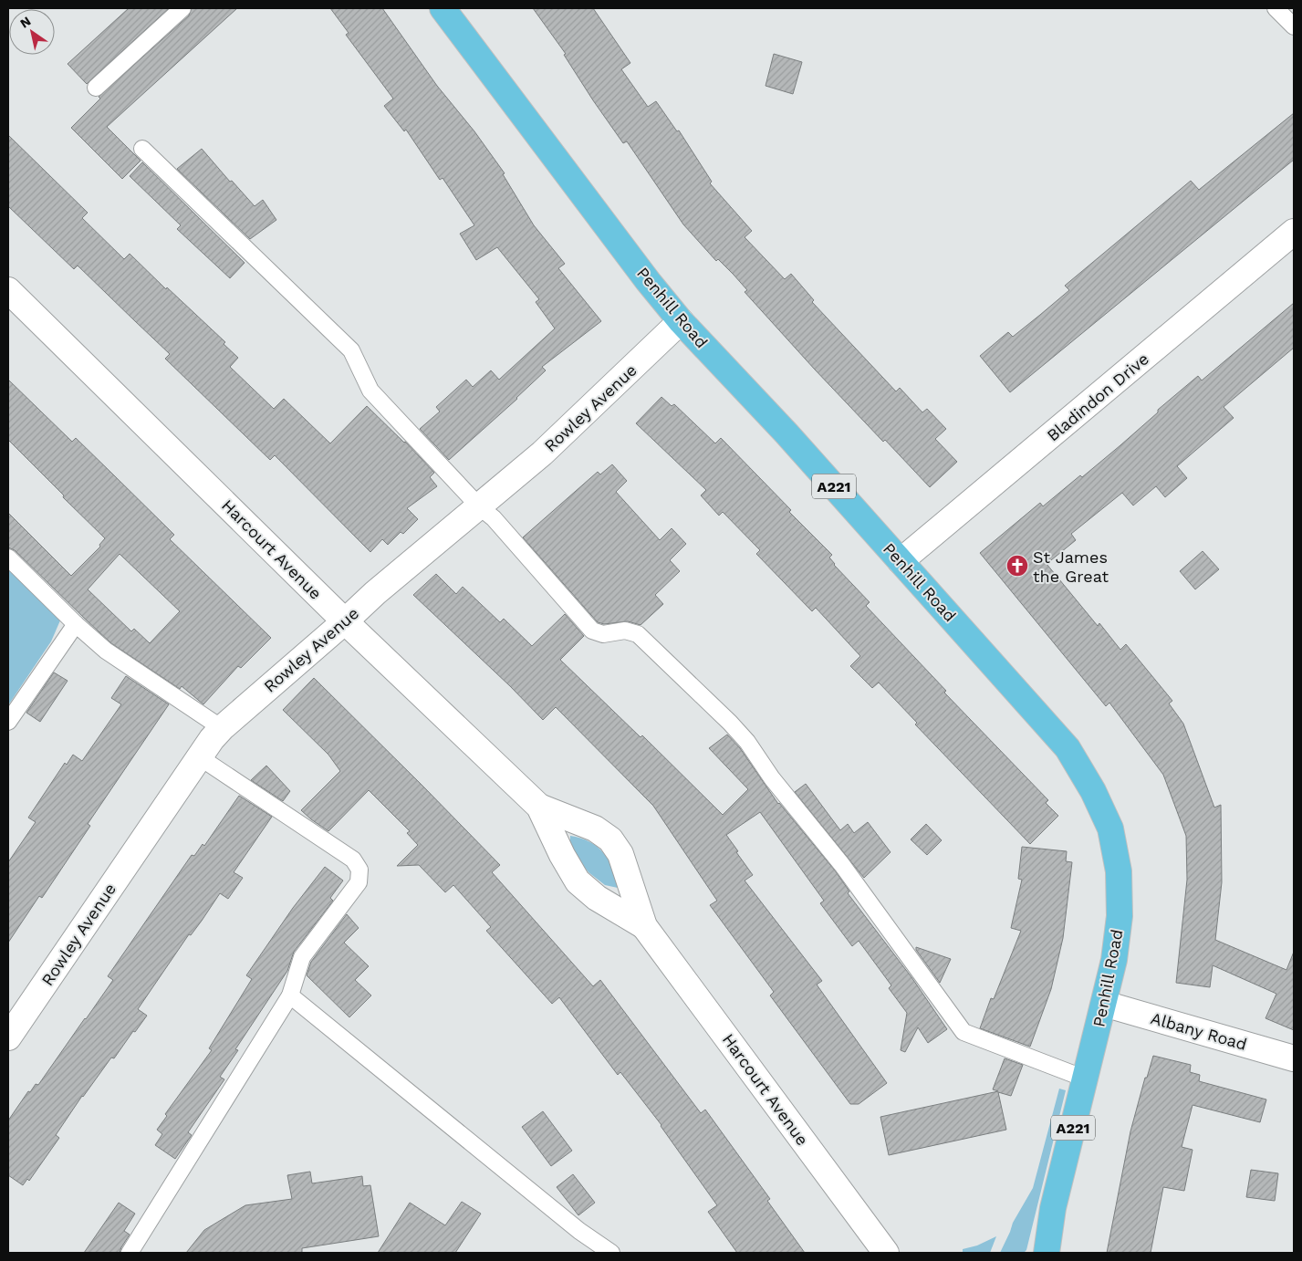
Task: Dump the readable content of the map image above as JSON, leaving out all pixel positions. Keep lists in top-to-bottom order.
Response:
{
  "streets": {
    "main road": ["Penhill Road", "A221"],
    "street": [
      "Bladindon Drive",
      "Rowley Avenue",
      "Harcourt Avenue",
      "Albany Road"
    ]
  },
  "crossings": [
    ["Penhill Road", "Bladindon Drive"],
    ["Penhill Road", "Rowley Avenue"],
    ["Penhill Road", "Albany Road"],
    ["Rowley Avenue", "Harcourt Avenue"]
  ],
  "places": {
    "church": ["St James the Great"]
  },
  "north": "top left"
}
